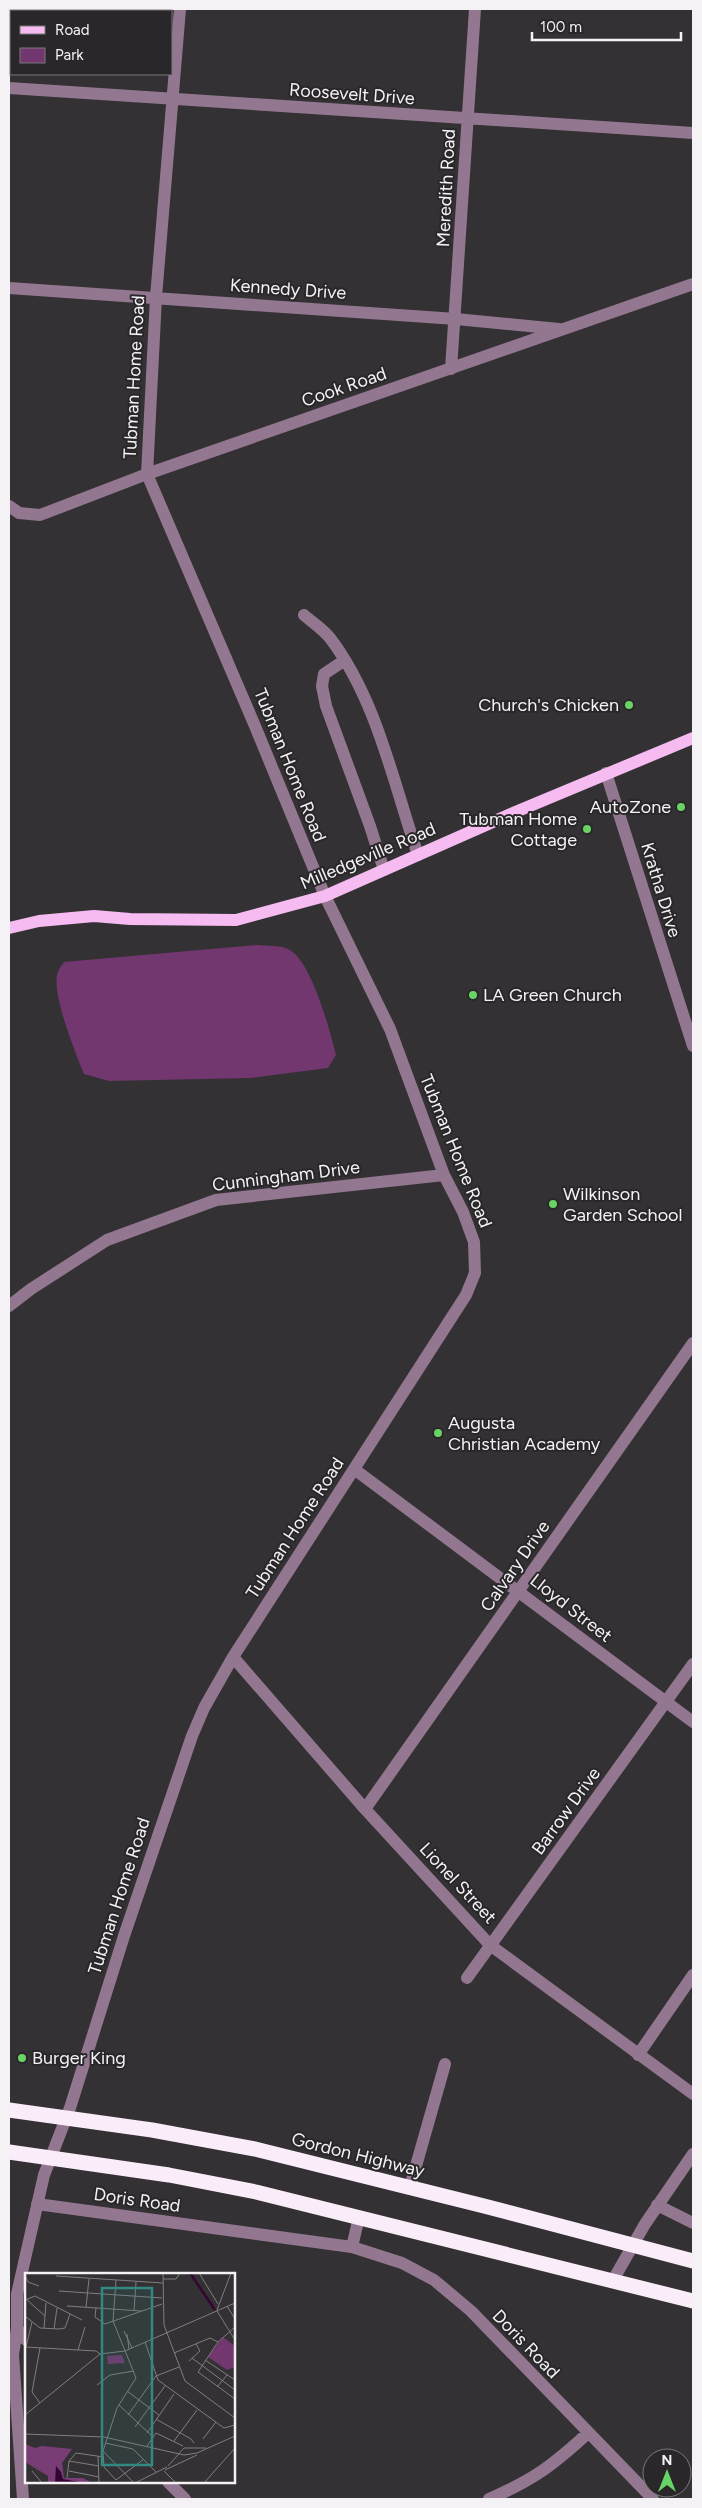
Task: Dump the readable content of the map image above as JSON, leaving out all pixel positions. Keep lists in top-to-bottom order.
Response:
{
  "streets": {
    "highway": ["Gordon Highway"],
    "main road": ["Milledgeville Road"],
    "street": [
      "Roosevelt Drive",
      "Meredith Road",
      "Kennedy Drive",
      "Tubman Home Road",
      "Cook Road",
      "Kratha Drive",
      "Cunningham Drive",
      "Calvary Drive",
      "Lloyd Street",
      "Barrow Drive",
      "Lionel Street",
      "Doris Road"
    ]
  },
  "crossings": [
    ["Roosevelt Drive", "Meredith Road"],
    ["Roosevelt Drive", "Tubman Home Road"],
    ["Meredith Road", "Kennedy Drive"],
    ["Meredith Road", "Cook Road"],
    ["Kennedy Drive", "Tubman Home Road"],
    ["Kennedy Drive", "Cook Road"],
    ["Tubman Home Road", "Cook Road"],
    ["Tubman Home Road", "Milledgeville Road"],
    ["Tubman Home Road", "Cunningham Drive"],
    ["Tubman Home Road", "Lloyd Street"],
    ["Tubman Home Road", "Lionel Street"],
    ["Tubman Home Road", "Gordon Highway"],
    ["Tubman Home Road", "Doris Road"],
    ["Milledgeville Road", "Kratha Drive"],
    ["Calvary Drive", "Lloyd Street"],
    ["Calvary Drive", "Lionel Street"],
    ["Lloyd Street", "Barrow Drive"],
    ["Barrow Drive", "Lionel Street"]
  ],
  "places": [
    "Church's Chicken",
    "AutoZone",
    "Tubman Home Cottage",
    "LA Green Church",
    "Wilkinson Garden School",
    "Augusta Christian Academy",
    "Burger King"
  ],
  "legend": ["Road", "Park"],
  "scale_bar": "100 m",
  "north": "top"
}
